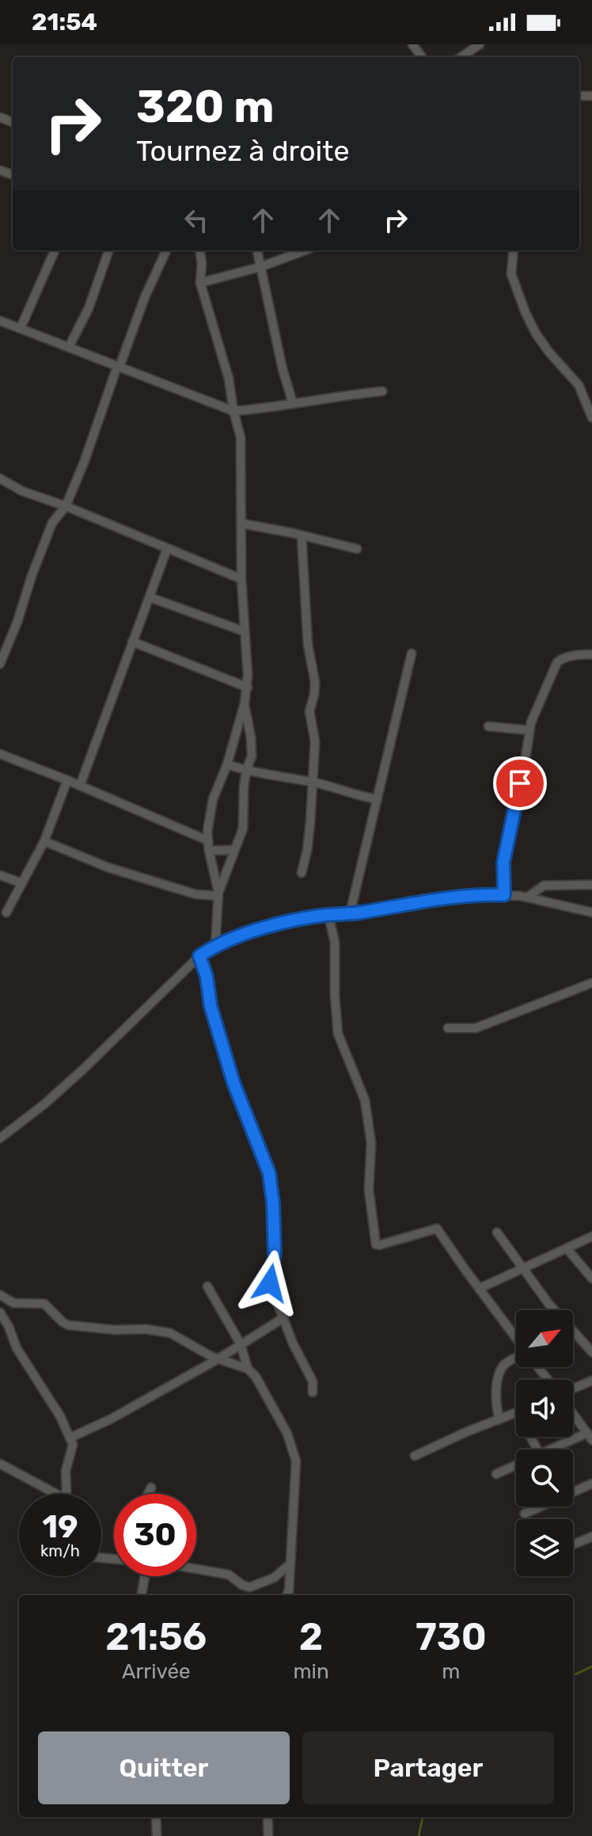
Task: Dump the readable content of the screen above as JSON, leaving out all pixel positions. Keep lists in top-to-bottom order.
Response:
{
  "north": "top right",
  "page": {
    "status": "21:54",
    "turn": ["320 m", "Tournez à droite"],
    "speed": "19 km/h",
    "limit": "30",
    "eta": [
      "21:56",
      "Arrivée",
      "2",
      "min",
      "730",
      "m"
    ],
    "buttons": ["Quitter", "Partager"]
  }
}
